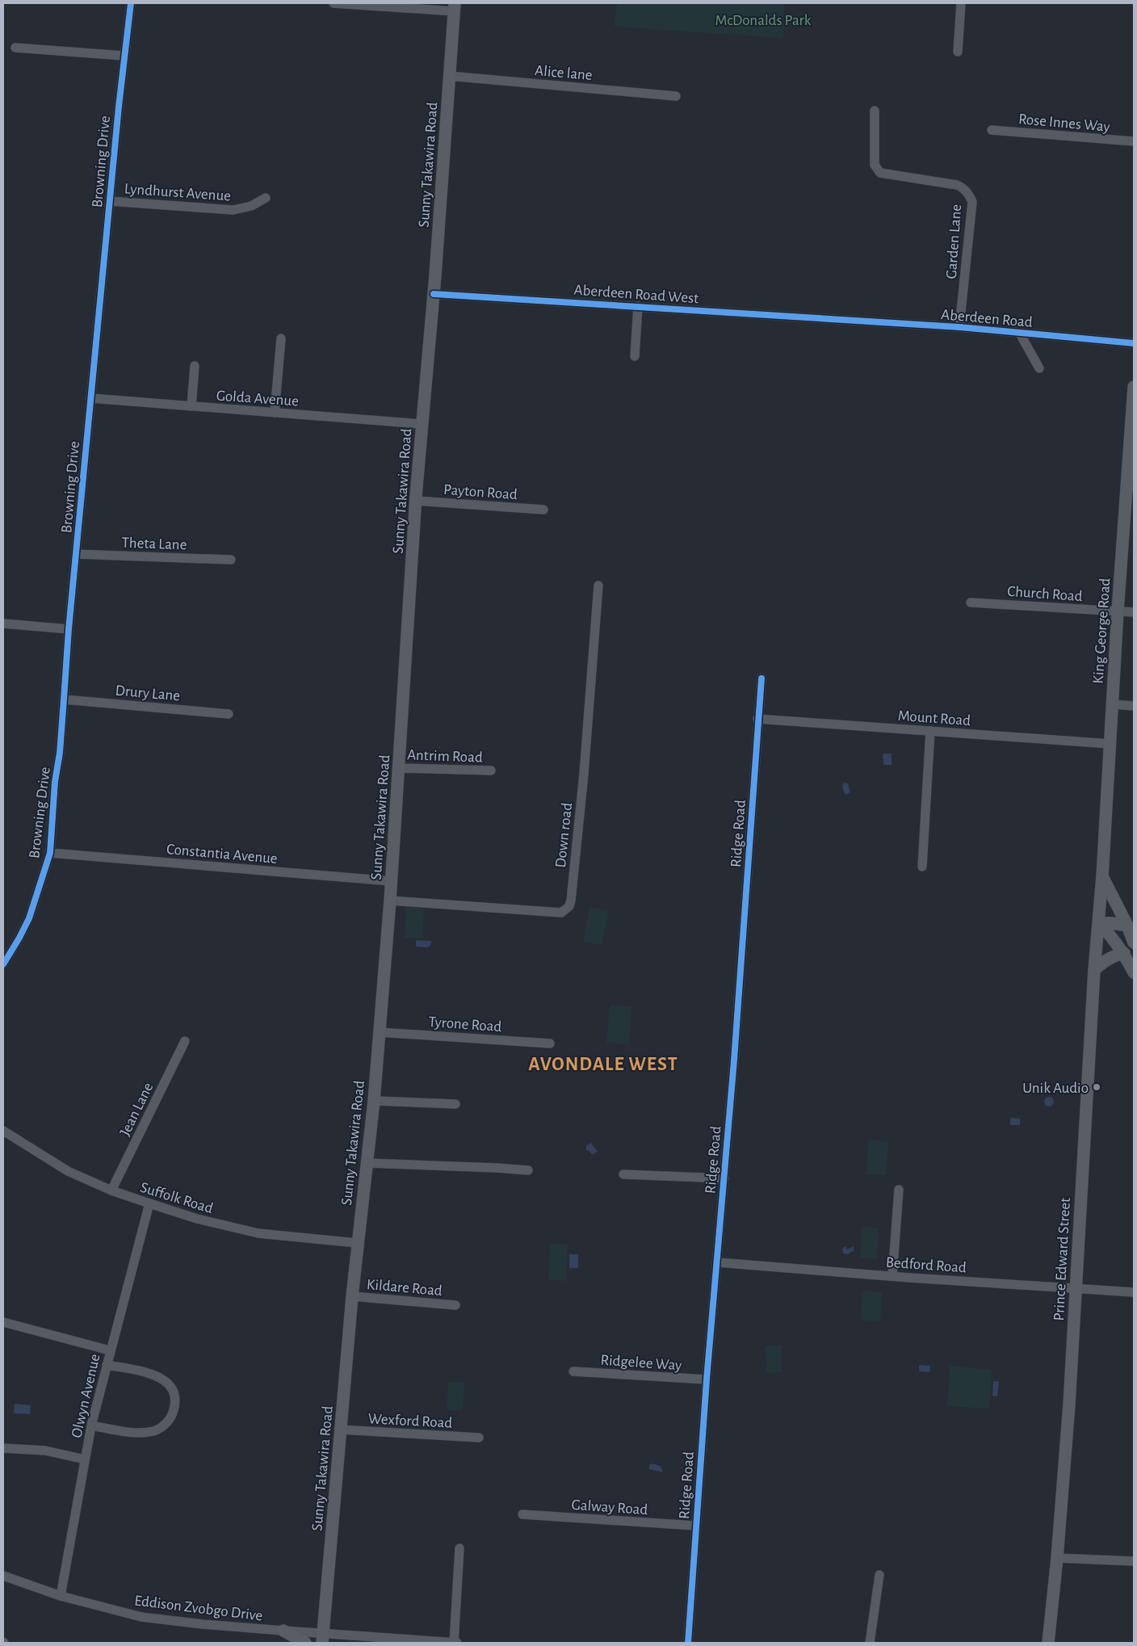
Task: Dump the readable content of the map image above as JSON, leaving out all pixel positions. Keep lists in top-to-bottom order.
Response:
{
  "streets": {
    "main road": ["Sunny Takawira Road", "King George Road", "Prince Edward Street"],
    "street": [
      "Alice lane",
      "Rose Innes Way",
      "Browning Drive",
      "Lyndhurst Avenue",
      "Garden Lane",
      "Aberdeen Road West",
      "Aberdeen Road",
      "Golda Avenue",
      "Payton Road",
      "Theta Lane",
      "Church Road",
      "Drury Lane",
      "Mount Road",
      "Antrim Road",
      "Ridge Road",
      "Down road",
      "Constantia Avenue",
      "Tyrone Road",
      "Jean Lane",
      "Suffolk Road",
      "Bedford Road",
      "Kildare Road",
      "Ridgelee Way",
      "Olwyn Avenue",
      "Wexford Road",
      "Galway Road",
      "Eddison Zvobgo Drive"
    ]
  },
  "crossings": [
    ["Alice lane", "Sunny Takawira Road"],
    ["Browning Drive", "Lyndhurst Avenue"],
    ["Browning Drive", "Golda Avenue"],
    ["Browning Drive", "Theta Lane"],
    ["Browning Drive", "Drury Lane"],
    ["Browning Drive", "Constantia Avenue"],
    ["Sunny Takawira Road", "Aberdeen Road West"],
    ["Sunny Takawira Road", "Golda Avenue"],
    ["Sunny Takawira Road", "Payton Road"],
    ["Sunny Takawira Road", "Antrim Road"],
    ["Sunny Takawira Road", "Down road"],
    ["Sunny Takawira Road", "Constantia Avenue"],
    ["Sunny Takawira Road", "Tyrone Road"],
    ["Sunny Takawira Road", "Suffolk Road"],
    ["Sunny Takawira Road", "Kildare Road"],
    ["Sunny Takawira Road", "Wexford Road"],
    ["Sunny Takawira Road", "Eddison Zvobgo Drive"],
    ["Garden Lane", "Aberdeen Road"],
    ["Aberdeen Road West", "Aberdeen Road"],
    ["Church Road", "King George Road"],
    ["King George Road", "Mount Road"],
    ["King George Road", "Prince Edward Street"],
    ["Mount Road", "Ridge Road"],
    ["Ridge Road", "Bedford Road"],
    ["Ridge Road", "Ridgelee Way"],
    ["Ridge Road", "Galway Road"],
    ["Jean Lane", "Suffolk Road"],
    ["Suffolk Road", "Olwyn Avenue"],
    ["Prince Edward Street", "Bedford Road"],
    ["Olwyn Avenue", "Eddison Zvobgo Drive"]
  ],
  "districts": ["AVONDALE WEST"],
  "parks": ["McDonalds Park"],
  "places": ["Unik Audio"]
}
